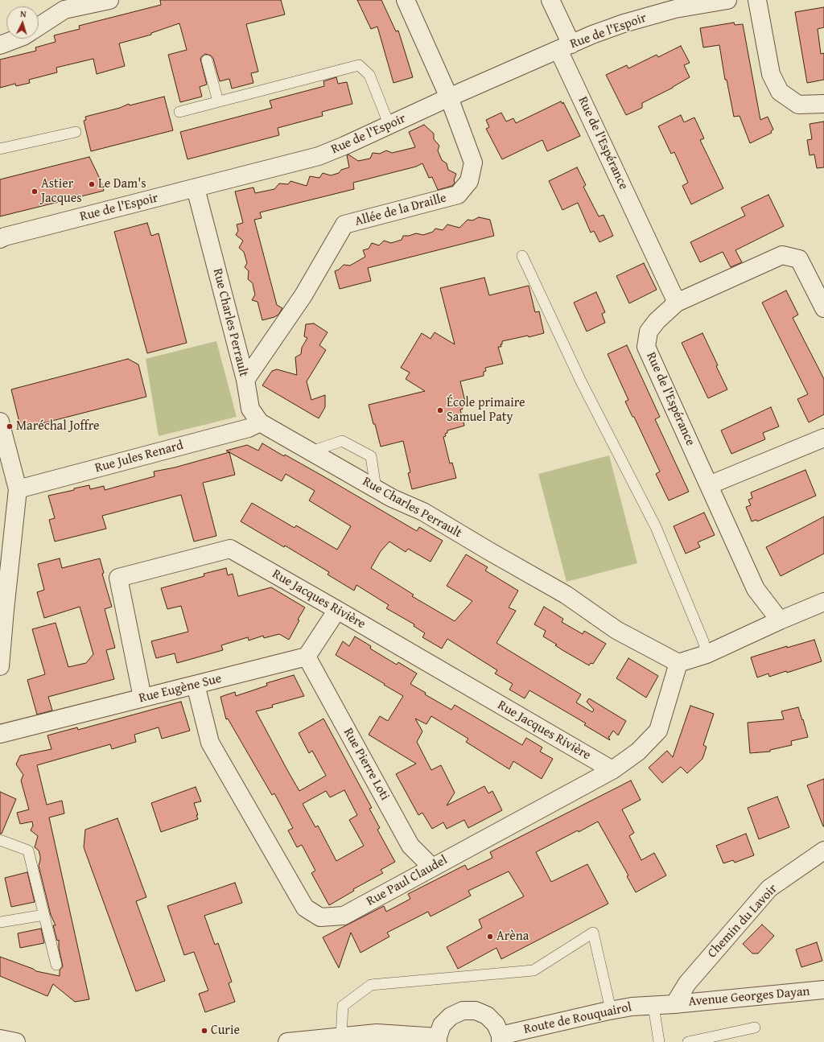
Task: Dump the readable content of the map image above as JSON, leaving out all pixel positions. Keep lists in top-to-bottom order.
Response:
{
  "streets": {
    "street": [
      "Rue de l'Espoir",
      "Rue de l'Espérance",
      "Allée de la Draille",
      "Rue Charles Perrault",
      "Rue Jules Renard",
      "Rue Jacques Rivière",
      "Rue Eugène Sue",
      "Rue Pierre Loti",
      "Rue Paul Claudel",
      "Chemin du Lavoir",
      "Avenue Georges Dayan",
      "Route de Rouquairol"
    ]
  },
  "crossings": [
    ["Rue de l'Espoir", "Rue de l'Espérance"],
    ["Rue de l'Espoir", "Allée de la Draille"],
    ["Rue de l'Espoir", "Rue Charles Perrault"],
    ["Allée de la Draille", "Rue Charles Perrault"],
    ["Rue Charles Perrault", "Rue Jules Renard"],
    ["Rue Charles Perrault", "Rue Paul Claudel"],
    ["Rue Jacques Rivière", "Rue Eugène Sue"],
    ["Rue Jacques Rivière", "Rue Paul Claudel"],
    ["Rue Eugène Sue", "Rue Pierre Loti"],
    ["Rue Eugène Sue", "Rue Paul Claudel"],
    ["Rue Pierre Loti", "Rue Paul Claudel"],
    ["Chemin du Lavoir", "Avenue Georges Dayan"],
    ["Chemin du Lavoir", "Route de Rouquairol"],
    ["Avenue Georges Dayan", "Route de Rouquairol"]
  ],
  "places": [
    "Le Dam's",
    "Astier Jacques",
    "École primaire Samuel Paty",
    "Maréchal Joffre",
    "Arèna",
    "Curie"
  ],
  "north": "top"
}
